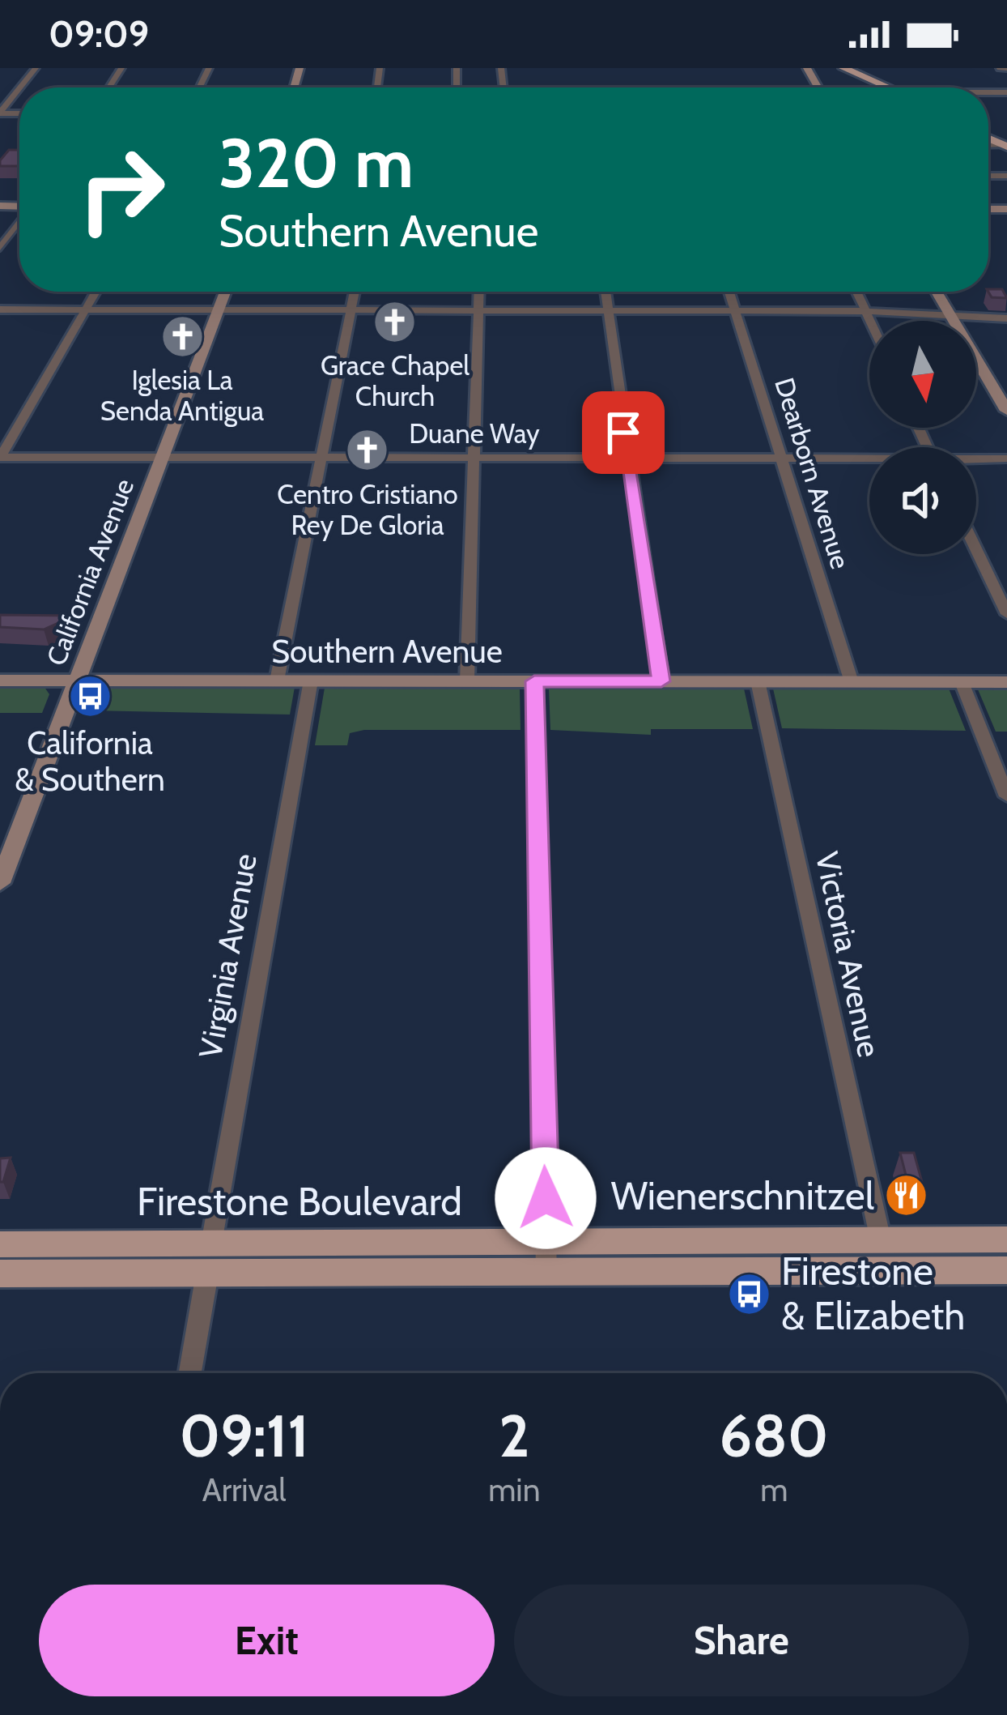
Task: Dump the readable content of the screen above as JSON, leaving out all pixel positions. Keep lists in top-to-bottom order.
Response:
{
  "streets": {
    "main road": ["California Avenue", "Southern Avenue", "Firestone Boulevard"],
    "street": [
      "Duane Way",
      "Dearborn Avenue",
      "Victoria Avenue",
      "Virginia Avenue"
    ]
  },
  "crossings": [
    ["Duane Way", "Dearborn Avenue"],
    ["Duane Way", "California Avenue"],
    ["Dearborn Avenue", "Southern Avenue"],
    ["California Avenue", "Southern Avenue"],
    ["Southern Avenue", "Victoria Avenue"],
    ["Southern Avenue", "Virginia Avenue"],
    ["Victoria Avenue", "Firestone Boulevard"],
    ["Virginia Avenue", "Firestone Boulevard"]
  ],
  "places": {
    "church": ["Grace Chapel Church", "Iglesia La Senda Antigua", "Centro Cristiano Rey De Gloria"],
    "bus stop": ["California & Southern", "Firestone & Elizabeth"],
    "restaurant": ["Wienerschnitzel"]
  },
  "north": "bottom",
  "page": {
    "status": "09:09",
    "turn": ["320 m", "Southern Avenue"],
    "eta": [
      "09:11",
      "Arrival",
      "2",
      "min",
      "680",
      "m"
    ],
    "buttons": ["Exit", "Share"]
  }
}
